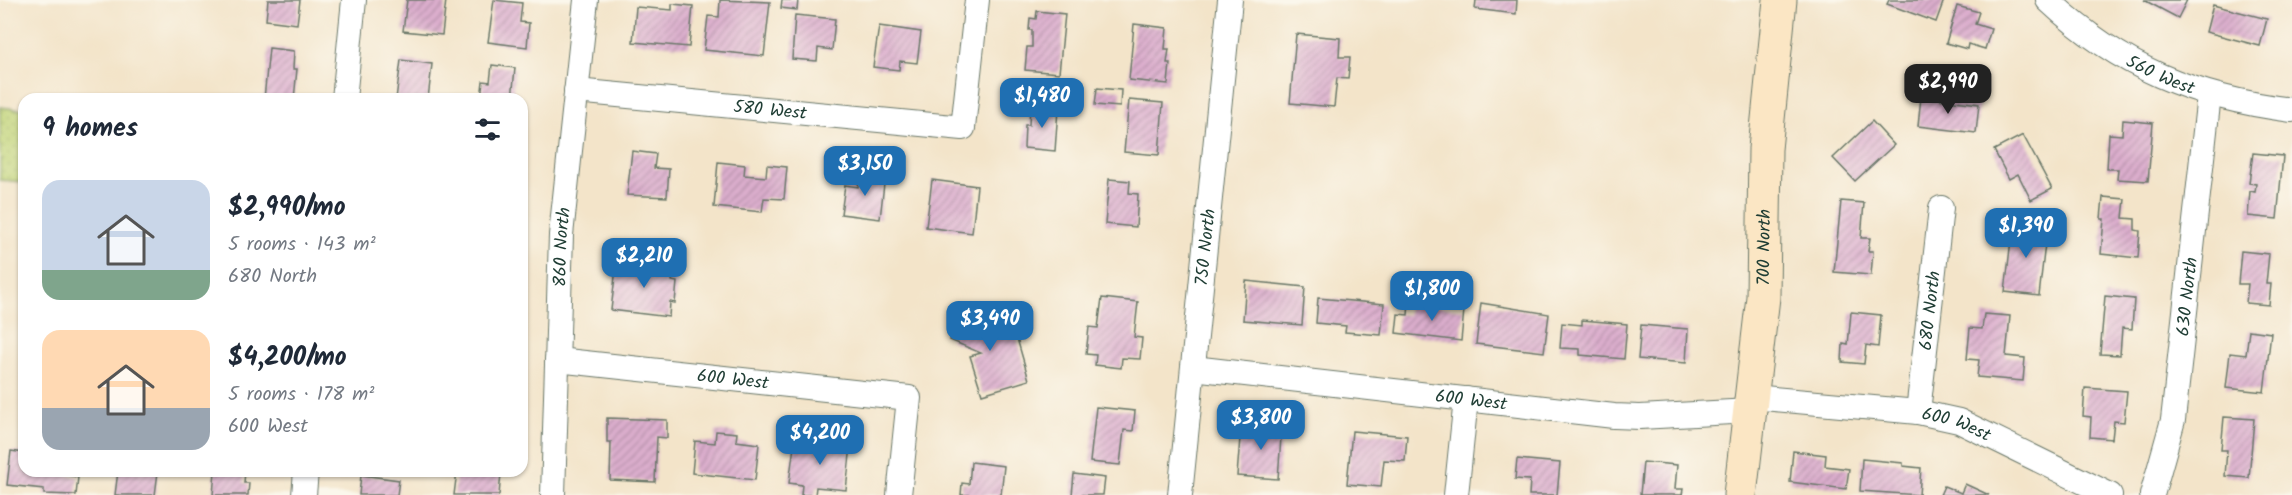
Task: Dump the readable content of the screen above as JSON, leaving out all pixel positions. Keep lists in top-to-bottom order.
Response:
{
  "streets": {
    "street": [
      "560 West",
      "580 West",
      "860 North",
      "750 North",
      "700 North",
      "630 North",
      "680 North",
      "600 West"
    ]
  },
  "crossings": [
    ["560 West", "630 North"],
    ["580 West", "860 North"],
    ["860 North", "600 West"],
    ["750 North", "600 West"],
    ["700 North", "600 West"],
    ["680 North", "600 West"]
  ],
  "page": {
    "price": [
      "$2,990",
      "$1,480",
      "$3,150",
      "$1,390",
      "$2,210",
      "$1,800",
      "$3,490",
      "$3,800",
      "$4,200"
    ],
    "heading": "9 homes",
    "list": [
      {
        "name": "$2,990/mo",
        "note": "5 rooms · 143 m² · 680 North"
      },
      {
        "name": "$4,200/mo",
        "note": "5 rooms · 178 m² · 600 West"
      }
    ]
  }
}
